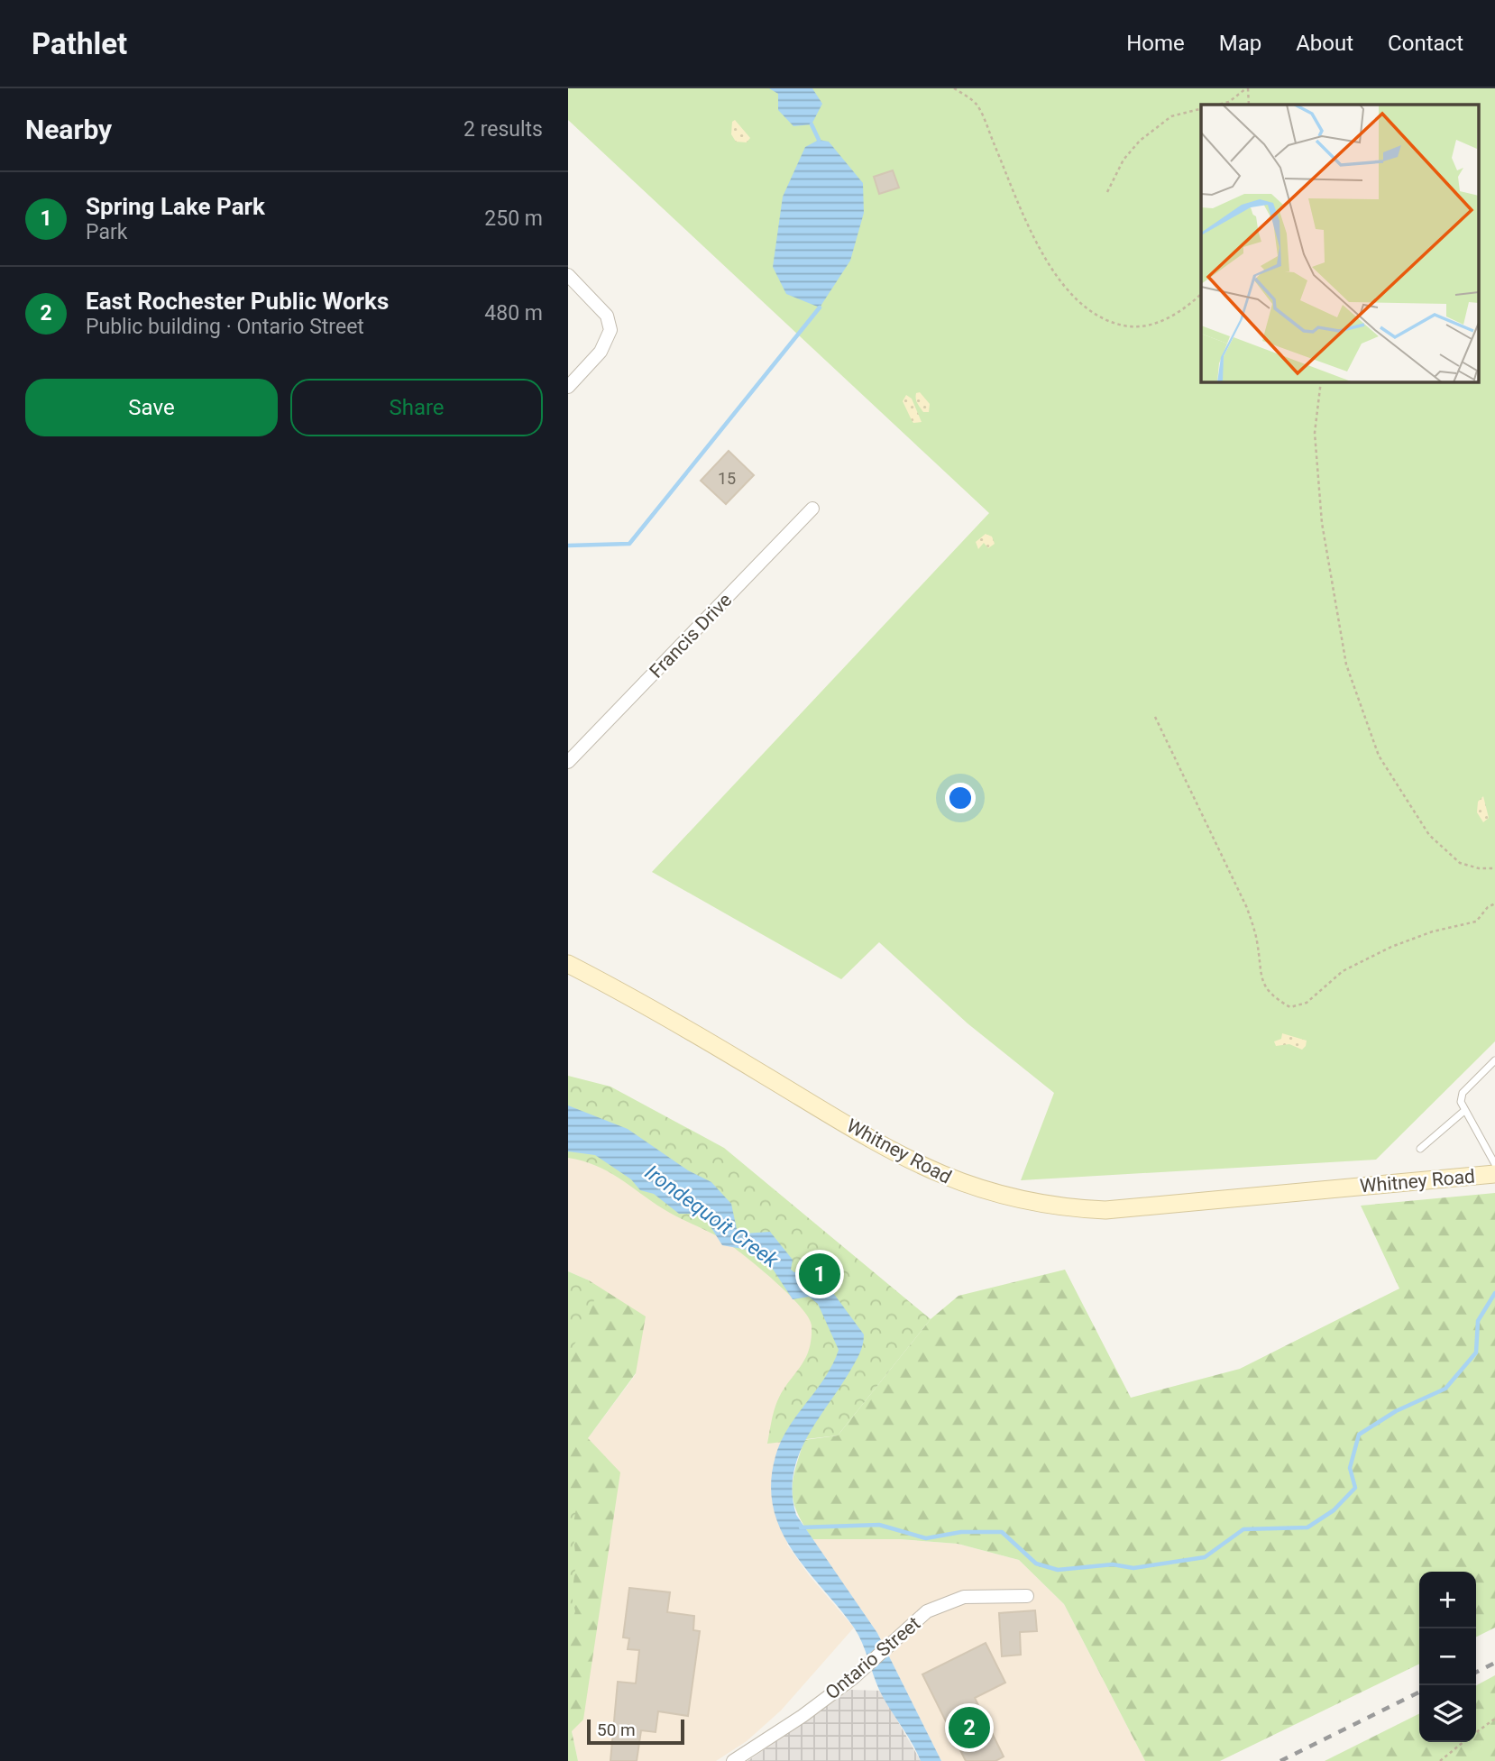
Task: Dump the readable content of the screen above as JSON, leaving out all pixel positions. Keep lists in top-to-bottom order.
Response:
{
  "streets": {
    "main road": ["Whitney Road"],
    "street": ["Francis Drive", "Ontario Street"]
  },
  "water": ["Irondequoit Creek"],
  "house_numbers": ["15"],
  "scale_bar": "50 m",
  "page": {
    "header": "Pathlet",
    "nav": [
      "Home",
      "Map",
      "About",
      "Contact"
    ],
    "heading": ["Nearby", "2 results"],
    "list": [
      {
        "mark": "1",
        "name": "Spring Lake Park",
        "note": "Park",
        "value": "250 m"
      },
      {
        "mark": "2",
        "name": "East Rochester Public Works",
        "note": "Public building · Ontario Street",
        "value": "480 m"
      }
    ],
    "buttons": ["Save", "Share"],
    "pins": ["1", "2"],
    "map_buttons": ["+", "−"],
    "scale": "50 m"
  }
}
